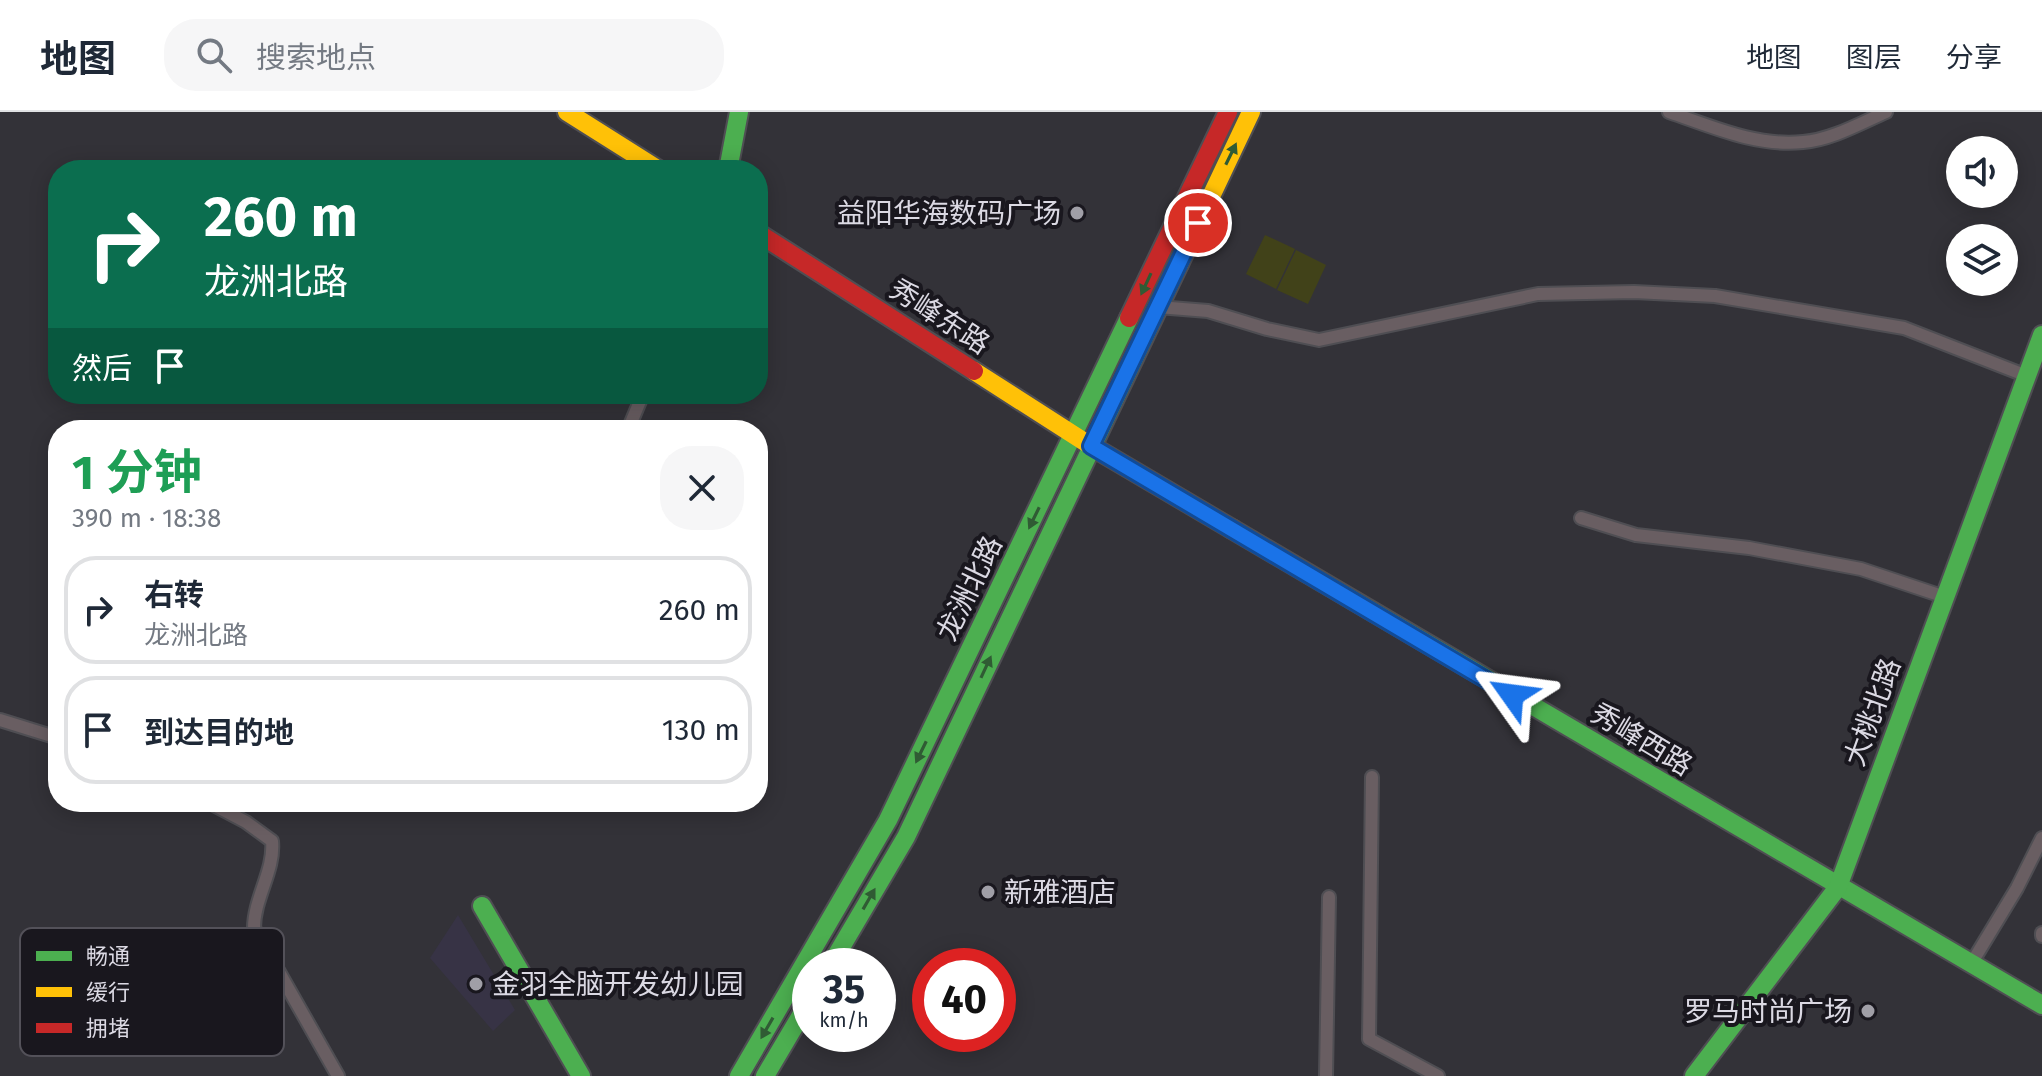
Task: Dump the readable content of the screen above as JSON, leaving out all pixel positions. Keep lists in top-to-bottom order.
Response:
{
  "streets": {
    "street": [
      "秀峰东路",
      "龙洲北路",
      "大桃北路",
      "秀峰西路"
    ]
  },
  "crossings": [
    ["秀峰东路", "龙洲北路"],
    ["秀峰东路", "秀峰西路"],
    ["龙洲北路", "秀峰西路"],
    ["大桃北路", "秀峰西路"]
  ],
  "places": [
    "益阳华海数码广场",
    "新雅酒店",
    "金羽全脑开发幼儿园",
    "罗马时尚广场"
  ],
  "legend": ["畅通", "缓行", "拥堵"],
  "page": {
    "header": "地图",
    "search": "搜索地点",
    "nav": ["地图", "图层", "分享"],
    "turn": ["260 m", "龙洲北路"],
    "then": "然后",
    "heading": ["1 分钟", "390 m · 18:38"],
    "list": [
      {
        "name": "右转",
        "note": "龙洲北路",
        "value": "260 m"
      },
      {
        "name": "到达目的地",
        "value": "130 m"
      }
    ],
    "speed": "35 km/h",
    "limit": "40"
  }
}
